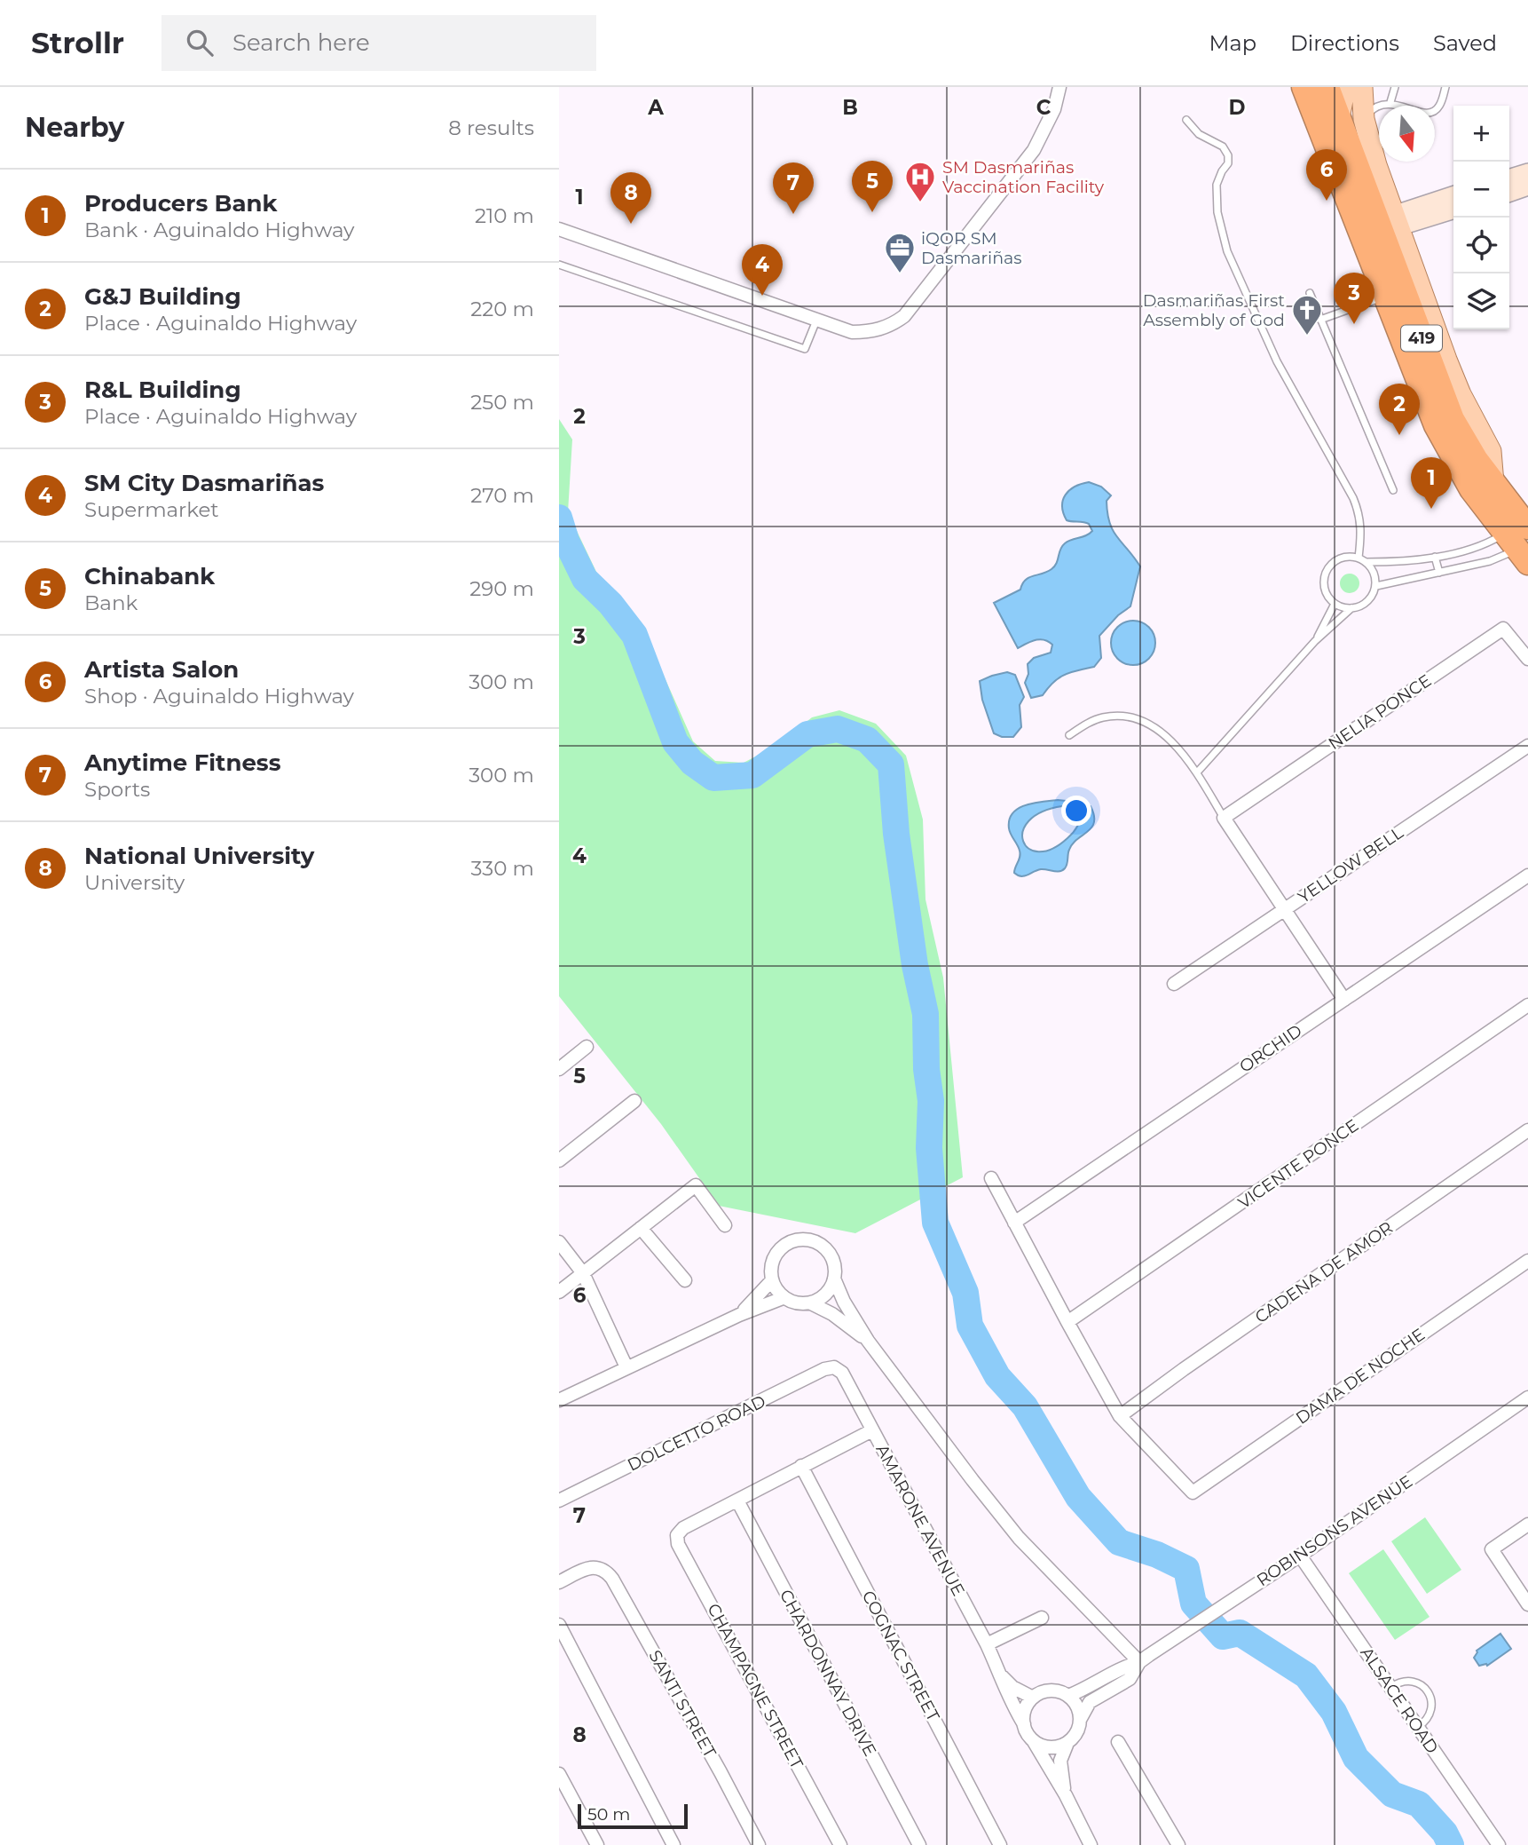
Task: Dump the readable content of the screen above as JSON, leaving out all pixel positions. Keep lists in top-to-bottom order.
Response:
{
  "streets": {
    "highway": ["419"],
    "street": [
      "NELIA PONCE",
      "YELLOW BELL",
      "ORCHID",
      "VICENTE PONCE",
      "CADENA DE AMOR",
      "DAMA DE NOCHE",
      "DOLCETTO ROAD",
      "AMARONE AVENUE",
      "ROBINSONS AVENUE",
      "COGNAC STREET",
      "CHARDONNAY DRIVE",
      "CHAMPAGNE STREET",
      "ALSACE ROAD",
      "SANTI STREET"
    ]
  },
  "crossings": [
    ["CADENA DE AMOR", "DAMA DE NOCHE"],
    ["DOLCETTO ROAD", "AMARONE AVENUE"],
    ["AMARONE AVENUE", "ROBINSONS AVENUE"],
    ["ROBINSONS AVENUE", "ALSACE ROAD"],
    ["CHARDONNAY DRIVE", "CHAMPAGNE STREET"]
  ],
  "places": {
    "hospital": ["SM Dasmariñas Vaccination Facility"],
    "office": ["iQOR SM Dasmariñas"],
    "church": ["Dasmariñas First Assembly of God"]
  },
  "scale_bar": "50 m",
  "north": "bottom",
  "page": {
    "header": "Strollr",
    "search": "Search here",
    "nav": ["Map", "Directions", "Saved"],
    "heading": ["Nearby", "8 results"],
    "map_buttons": ["+", "−"],
    "pins": [
      "6",
      "5",
      "7",
      "8",
      "4",
      "3",
      "2",
      "1"
    ],
    "list": [
      {
        "mark": "1",
        "name": "Producers Bank",
        "note": "Bank · Aguinaldo Highway",
        "value": "210 m"
      },
      {
        "mark": "2",
        "name": "G&J Building",
        "note": "Place · Aguinaldo Highway",
        "value": "220 m"
      },
      {
        "mark": "3",
        "name": "R&L Building",
        "note": "Place · Aguinaldo Highway",
        "value": "250 m"
      },
      {
        "mark": "4",
        "name": "SM City Dasmariñas",
        "note": "Supermarket",
        "value": "270 m"
      },
      {
        "mark": "5",
        "name": "Chinabank",
        "note": "Bank",
        "value": "290 m"
      },
      {
        "mark": "6",
        "name": "Artista Salon",
        "note": "Shop · Aguinaldo Highway",
        "value": "300 m"
      },
      {
        "mark": "7",
        "name": "Anytime Fitness",
        "note": "Sports",
        "value": "300 m"
      },
      {
        "mark": "8",
        "name": "National University",
        "note": "University",
        "value": "330 m"
      }
    ],
    "scale": "50 m"
  },
  "grid": {
    "columns": [
      "A",
      "B",
      "C",
      "D"
    ],
    "rows": [
      "1",
      "2",
      "3",
      "4",
      "5",
      "6",
      "7",
      "8"
    ]
  }
}
